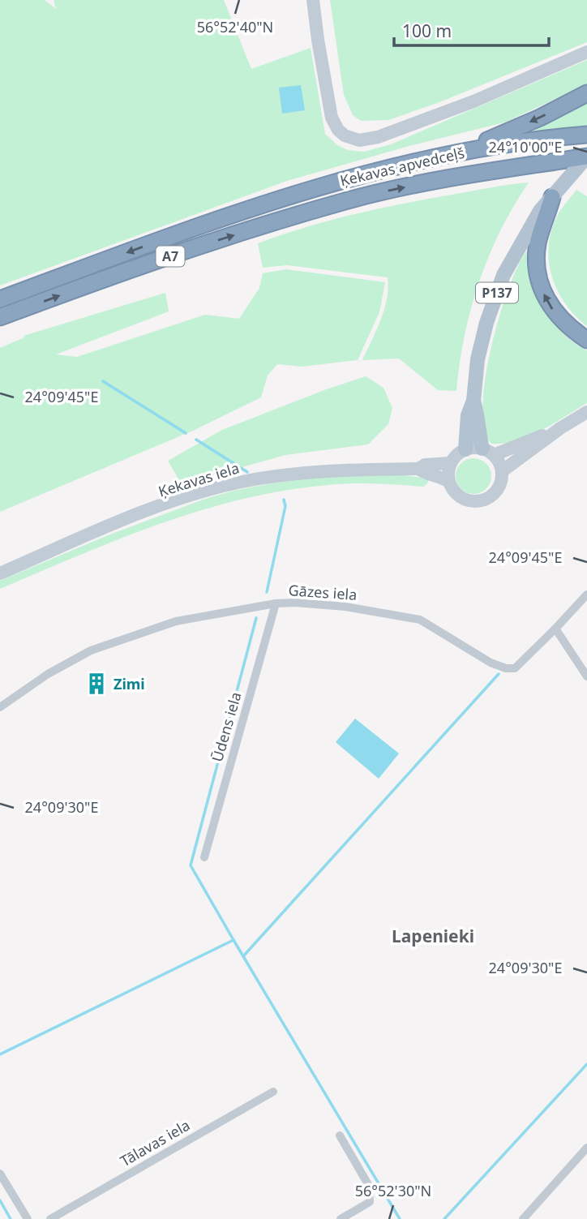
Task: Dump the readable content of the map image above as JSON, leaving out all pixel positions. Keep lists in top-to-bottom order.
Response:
{
  "streets": {
    "highway": ["Ķekavas apvedceļš", "A7"],
    "main road": ["P137", "Ķekavas iela"],
    "street": ["Gāzes iela", "Ūdens iela", "Tālavas iela"]
  },
  "crossings": [
    ["A7", "P137"],
    ["P137", "Ķekavas iela"],
    ["Gāzes iela", "Ūdens iela"]
  ],
  "districts": ["Lapenieki"],
  "places": {
    "building": ["Zimi"]
  },
  "scale_bar": "100 m",
  "coordinates": [
    "56°52'40\"N",
    "24°10'00\"E",
    "24°09'45\"E",
    "24°09'30\"E",
    "56°52'30\"N"
  ]
}
